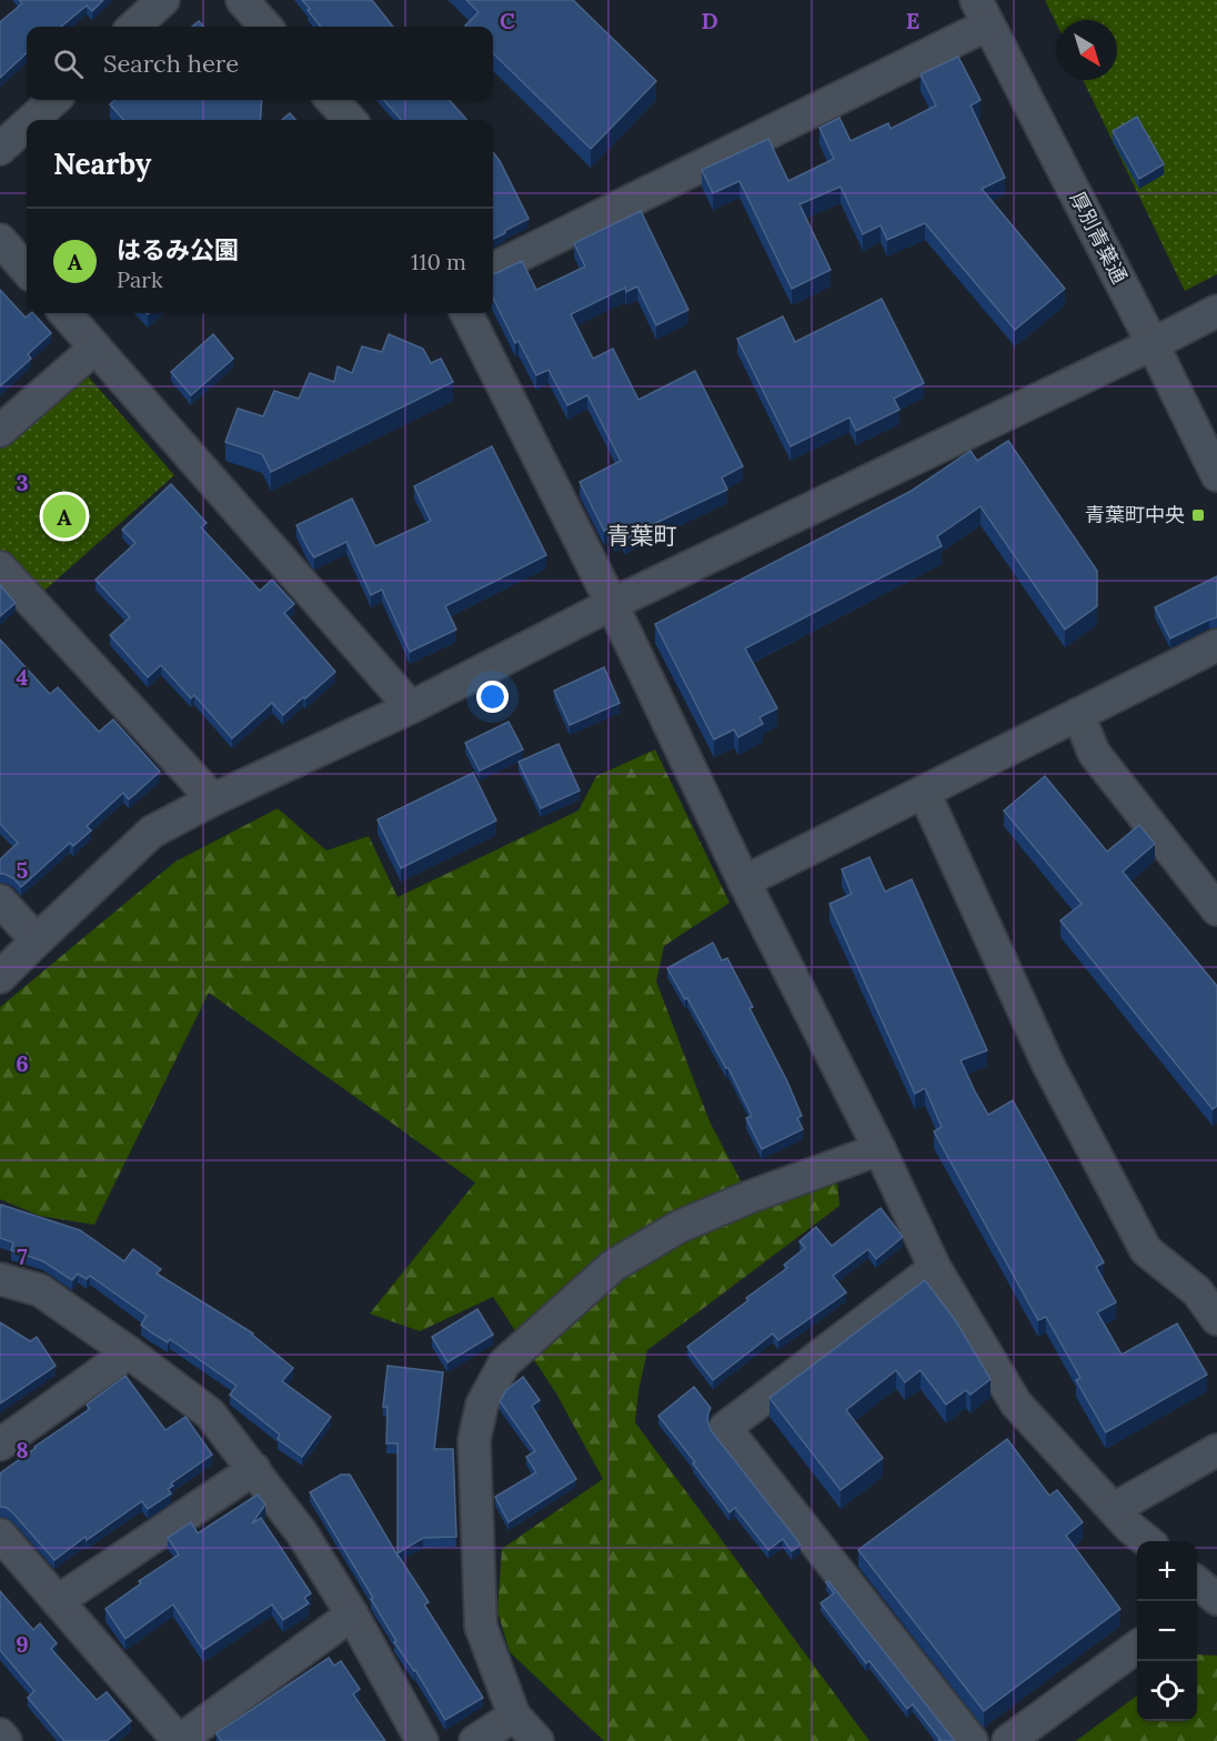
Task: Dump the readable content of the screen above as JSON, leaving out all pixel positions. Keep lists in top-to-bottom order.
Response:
{
  "streets": {
    "street": ["厚別青葉通"]
  },
  "districts": ["青葉町"],
  "places": {
    "transit": ["青葉町中央"]
  },
  "north": "bottom right",
  "page": {
    "search": "Search here",
    "heading": "Nearby",
    "list": [
      {
        "mark": "A",
        "name": "はるみ公園",
        "note": "Park",
        "value": "110 m"
      }
    ],
    "pins": "A",
    "map_buttons": ["+", "−"]
  },
  "grid": {
    "columns": ["C", "D", "E"],
    "rows": [
      "3",
      "4",
      "5",
      "6",
      "7",
      "8",
      "9"
    ]
  }
}
